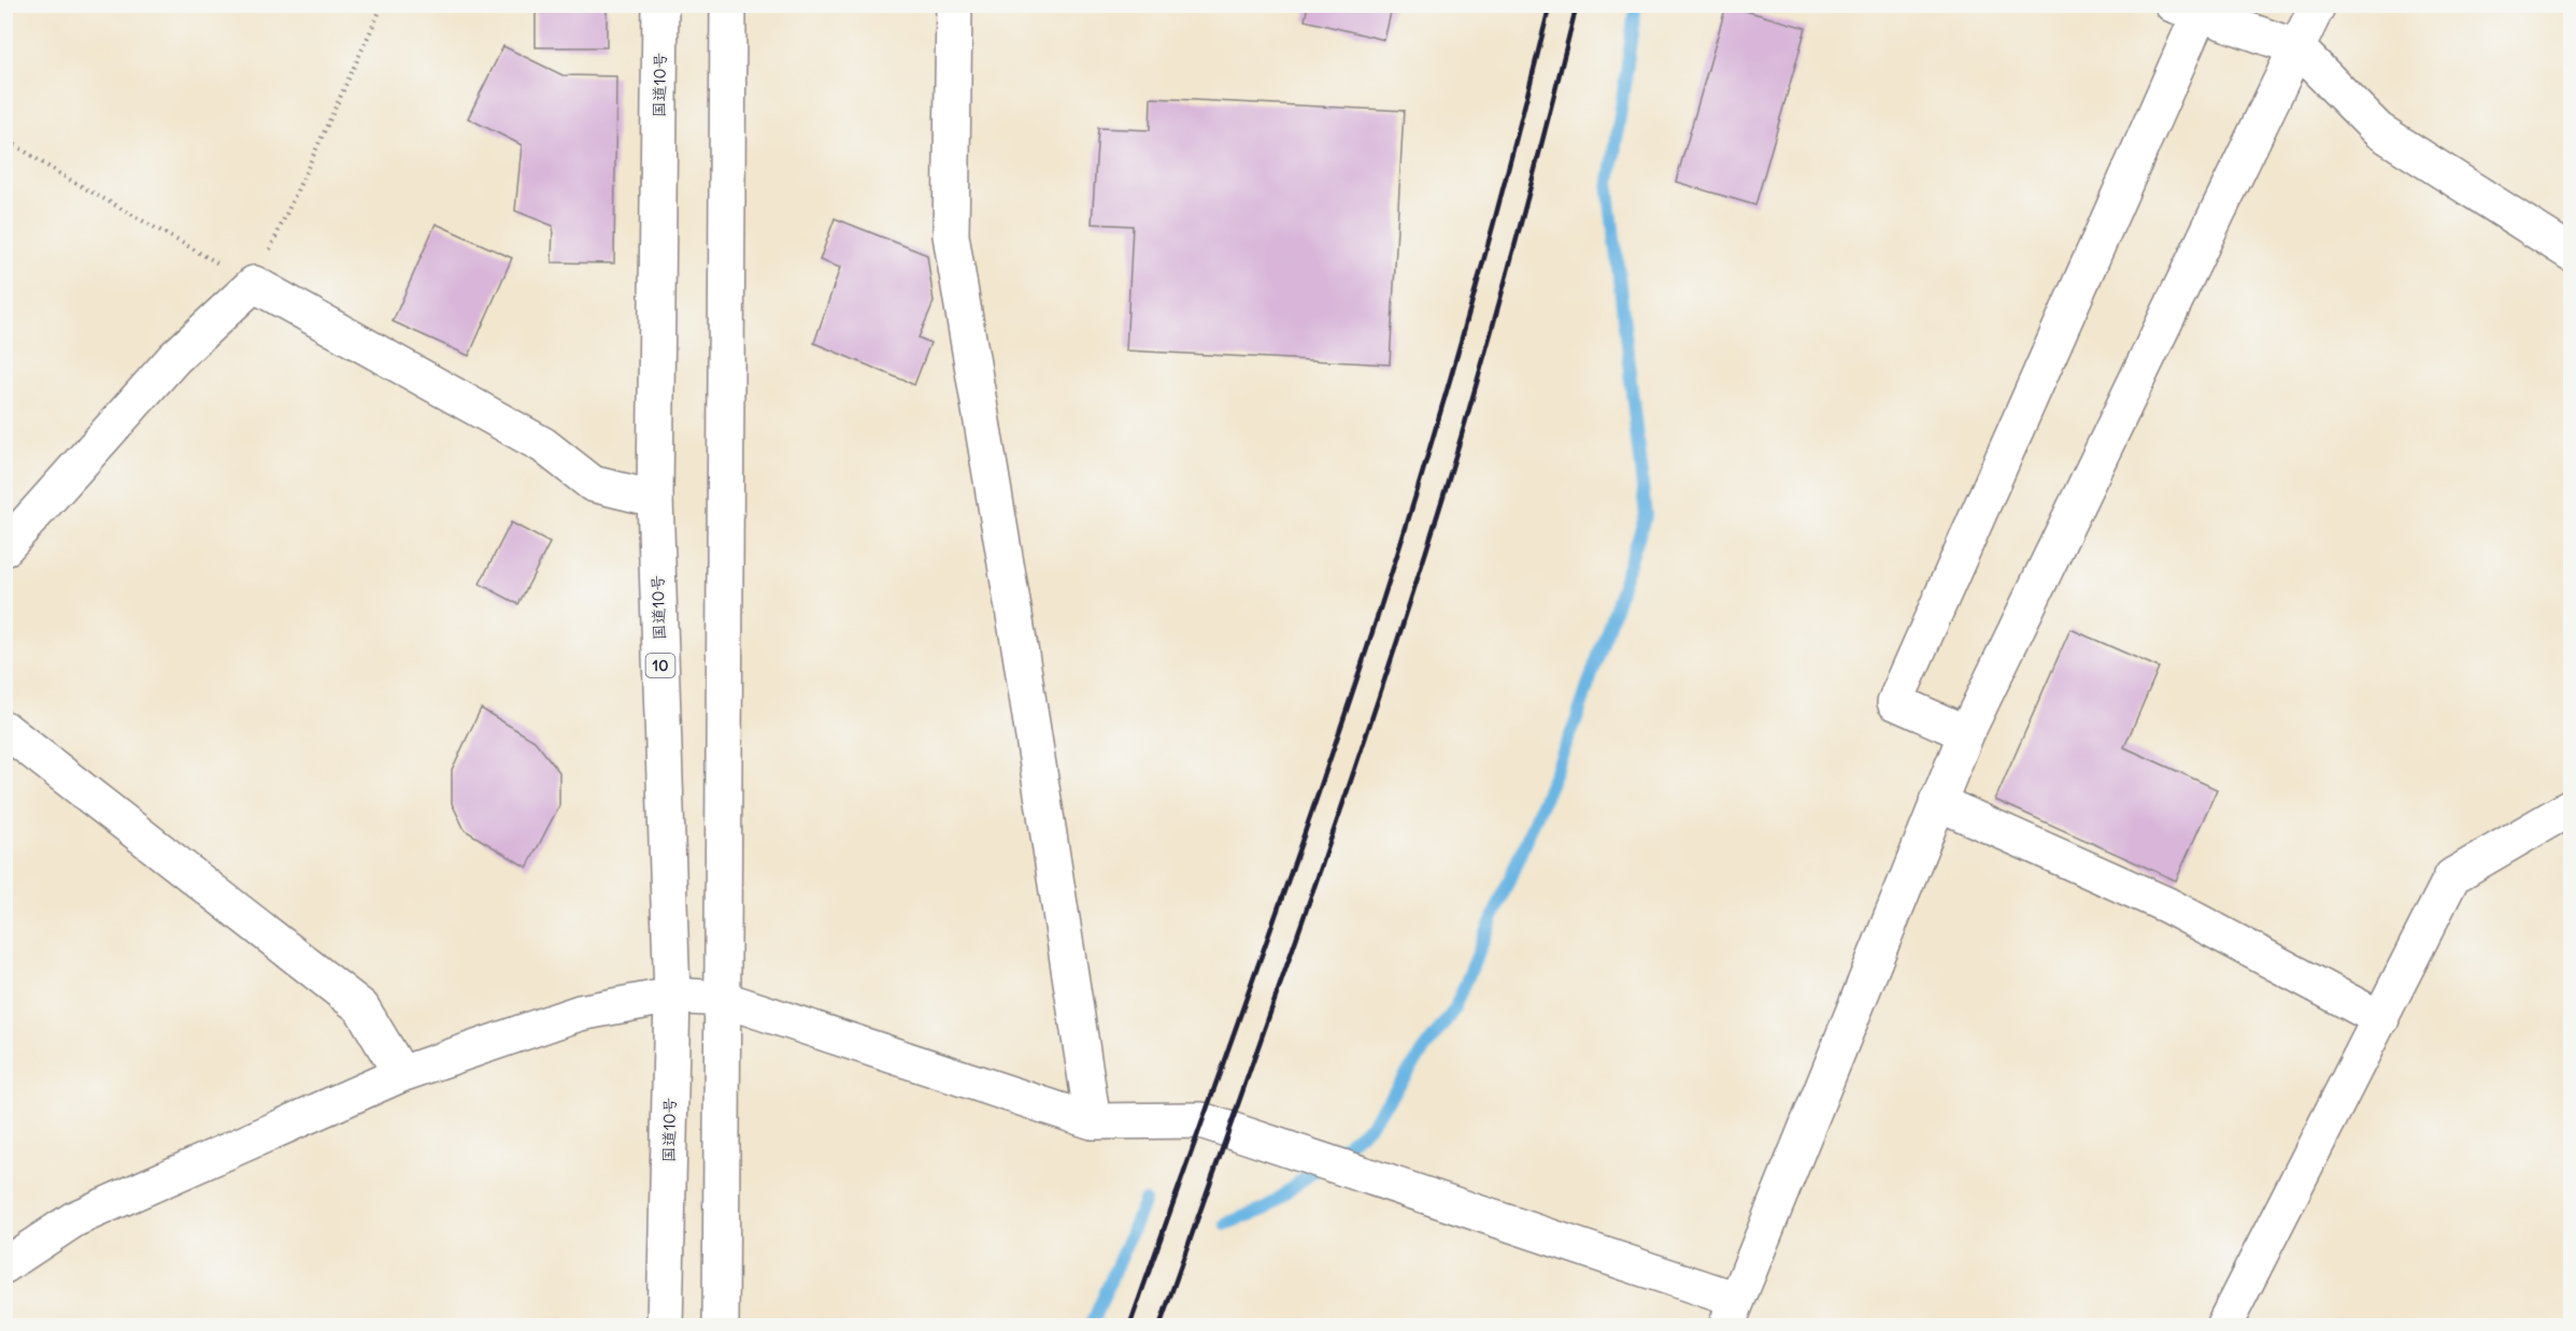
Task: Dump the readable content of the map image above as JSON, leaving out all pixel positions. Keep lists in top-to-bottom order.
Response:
{
  "streets": {
    "main road": ["国道10号", "10"]
  }
}
